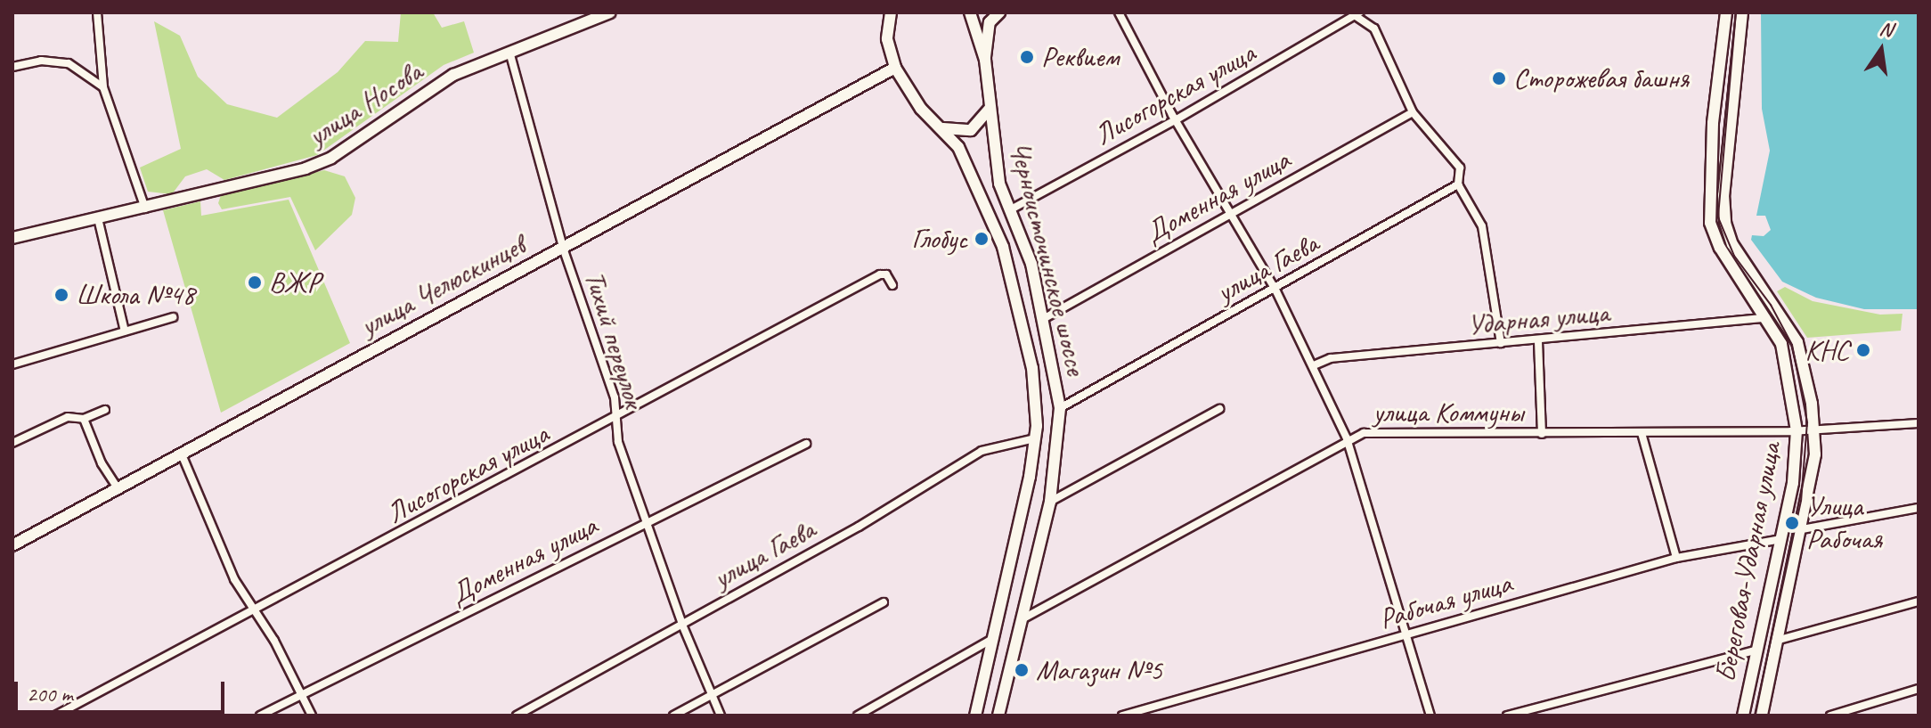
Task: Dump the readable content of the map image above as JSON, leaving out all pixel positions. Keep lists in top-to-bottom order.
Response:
{
  "streets": {
    "main road": [
      "улица Носова",
      "Черноисточинское шоссе",
      "улица Челюскинцев",
      "Береговая-Ударная улица"
    ],
    "street": [
      "Лисогорская улица",
      "Доменная улица",
      "улица Гаева",
      "Ударная улица",
      "Тихий переулок",
      "улица Коммуны",
      "Рабочая улица"
    ]
  },
  "crossings": [
    ["Лисогорская улица", "Черноисточинское шоссе"],
    ["Лисогорская улица", "Тихий переулок"],
    ["улица Носова", "Тихий переулок"],
    ["Доменная улица", "Черноисточинское шоссе"],
    ["Доменная улица", "Тихий переулок"],
    ["Черноисточинское шоссе", "улица Гаева"],
    ["Черноисточинское шоссе", "улица Челюскинцев"],
    ["Черноисточинское шоссе", "улица Коммуны"],
    ["улица Гаева", "Тихий переулок"],
    ["улица Челюскинцев", "Тихий переулок"],
    ["Ударная улица", "Береговая-Ударная улица"],
    ["улица Коммуны", "Береговая-Ударная улица"],
    ["Береговая-Ударная улица", "Рабочая улица"]
  ],
  "places": [
    "Реквием",
    "Сторожевая башня",
    "Глобус",
    "ВЖР",
    "Школа №48",
    "КНС",
    "Улица Рабочая",
    "Магазин №5"
  ],
  "scale_bar": "200 m",
  "north": "top"
}
